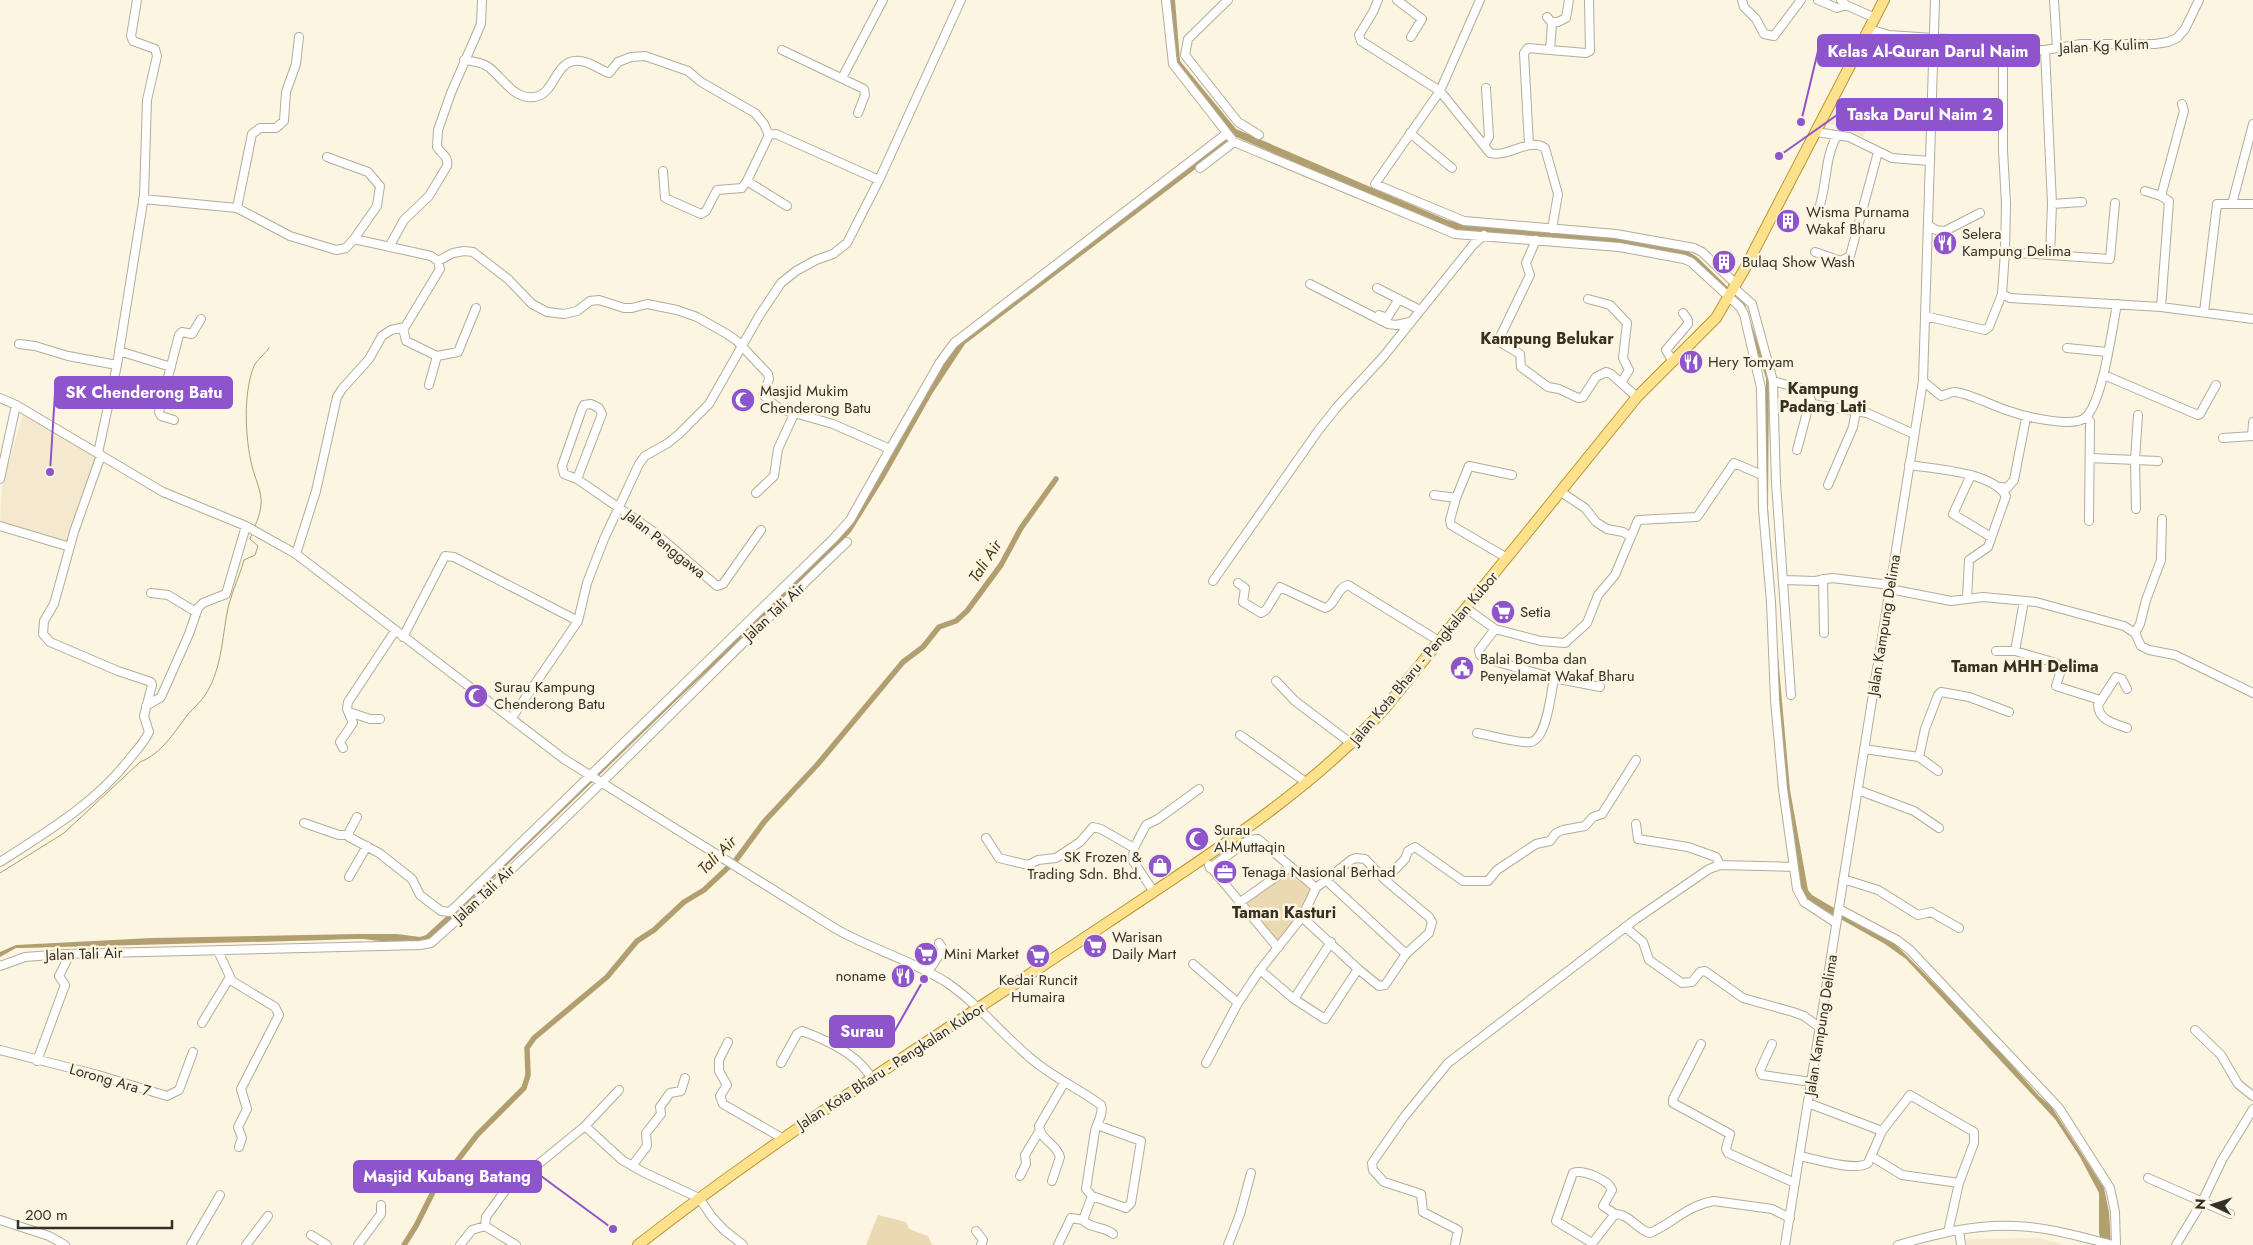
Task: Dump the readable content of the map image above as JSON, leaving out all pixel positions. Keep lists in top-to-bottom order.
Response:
{
  "streets": {
    "main road": ["Jalan Kota Bharu - Pengkalan Kubor"],
    "street": [
      "Jalan Kg Kulim",
      "Jalan Penggawa",
      "Jalan Tali Air",
      "Jalan Kampung Delima",
      "Lorong Ara 7"
    ]
  },
  "crossings": [
    ["Jalan Kg Kulim", "Jalan Kampung Delima"],
    ["Jalan Kg Kulim", "Jalan Kota Bharu - Pengkalan Kubor"]
  ],
  "districts": [
    "Kampung Belukar",
    "Kampung Padang Lati",
    "Taman MHH Delima",
    "Taman Kasturi"
  ],
  "water": ["Tali Air"],
  "places": {
    "other": [
      "Kelas Al-Quran Darul Naim",
      "Taska Darul Naim 2",
      "SK Chenderong Batu",
      "Surau",
      "Masjid Kubang Batang"
    ],
    "building": ["Wisma Purnama Wakaf Bharu", "Bulaq Show Wash"],
    "restaurant": ["Selera Kampung Delima", "Hery Tomyam", "noname"],
    "mosque": ["Masjid Mukim Chenderong Batu", "Surau Kampung Chenderong Batu", "Surau Al-Muttaqin"],
    "supermarket": [
      "Setia",
      "Warisan Daily Mart",
      "Mini Market",
      "Kedai Runcit Humaira"
    ],
    "public building": ["Balai Bomba dan Penyelamat Wakaf Bharu"],
    "shop": ["SK Frozen & Trading Sdn. Bhd."],
    "office": ["Tenaga Nasional Berhad"]
  },
  "scale_bar": "200 m",
  "north": "left"
}
